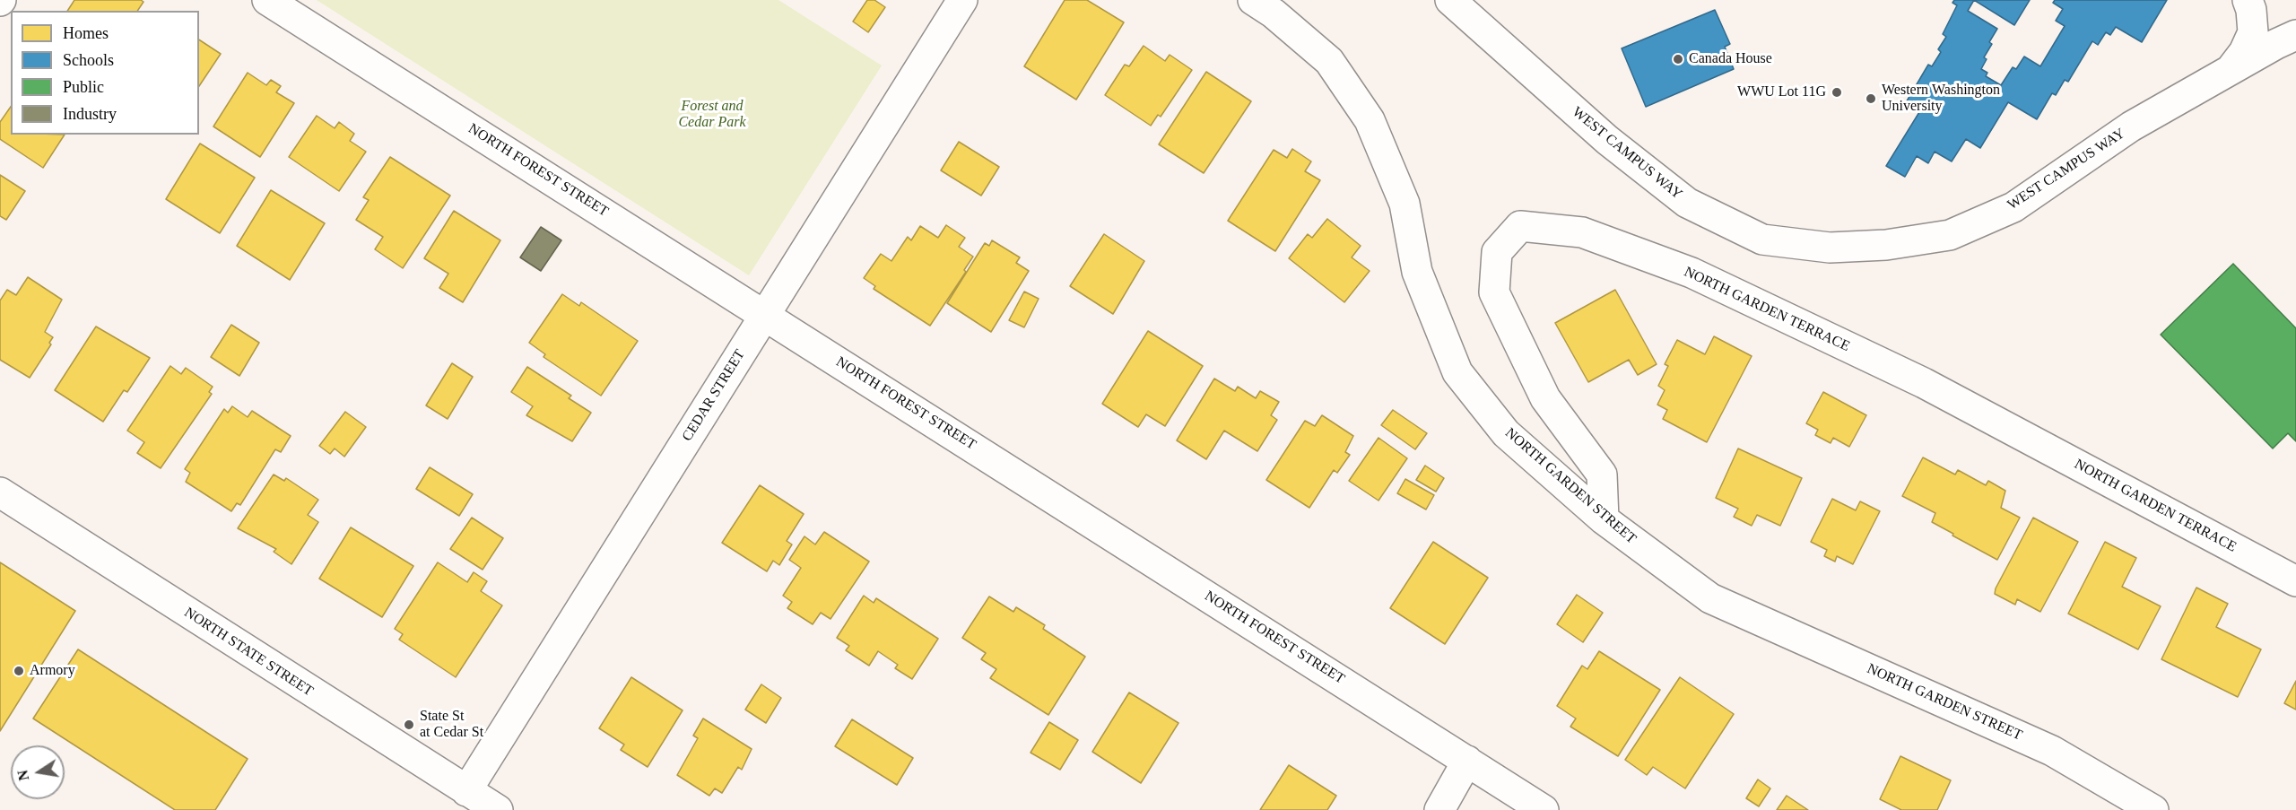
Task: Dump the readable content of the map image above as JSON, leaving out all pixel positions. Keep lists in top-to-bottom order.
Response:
{
  "streets": {
    "street": [
      "WEST CAMPUS WAY",
      "NORTH FOREST STREET",
      "NORTH GARDEN TERRACE",
      "CEDAR STREET",
      "NORTH GARDEN STREET",
      "NORTH STATE STREET"
    ]
  },
  "crossings": [
    ["NORTH FOREST STREET", "CEDAR STREET"],
    ["NORTH GARDEN TERRACE", "NORTH GARDEN STREET"],
    ["CEDAR STREET", "NORTH STATE STREET"]
  ],
  "parks": ["Forest and Cedar Park"],
  "places": [
    "Canada House",
    "WWU Lot 11G",
    "Western Washington University",
    "Armory",
    "State St at Cedar St"
  ],
  "legend": [
    "Homes",
    "Schools",
    "Public",
    "Industry"
  ],
  "north": "left"
}
